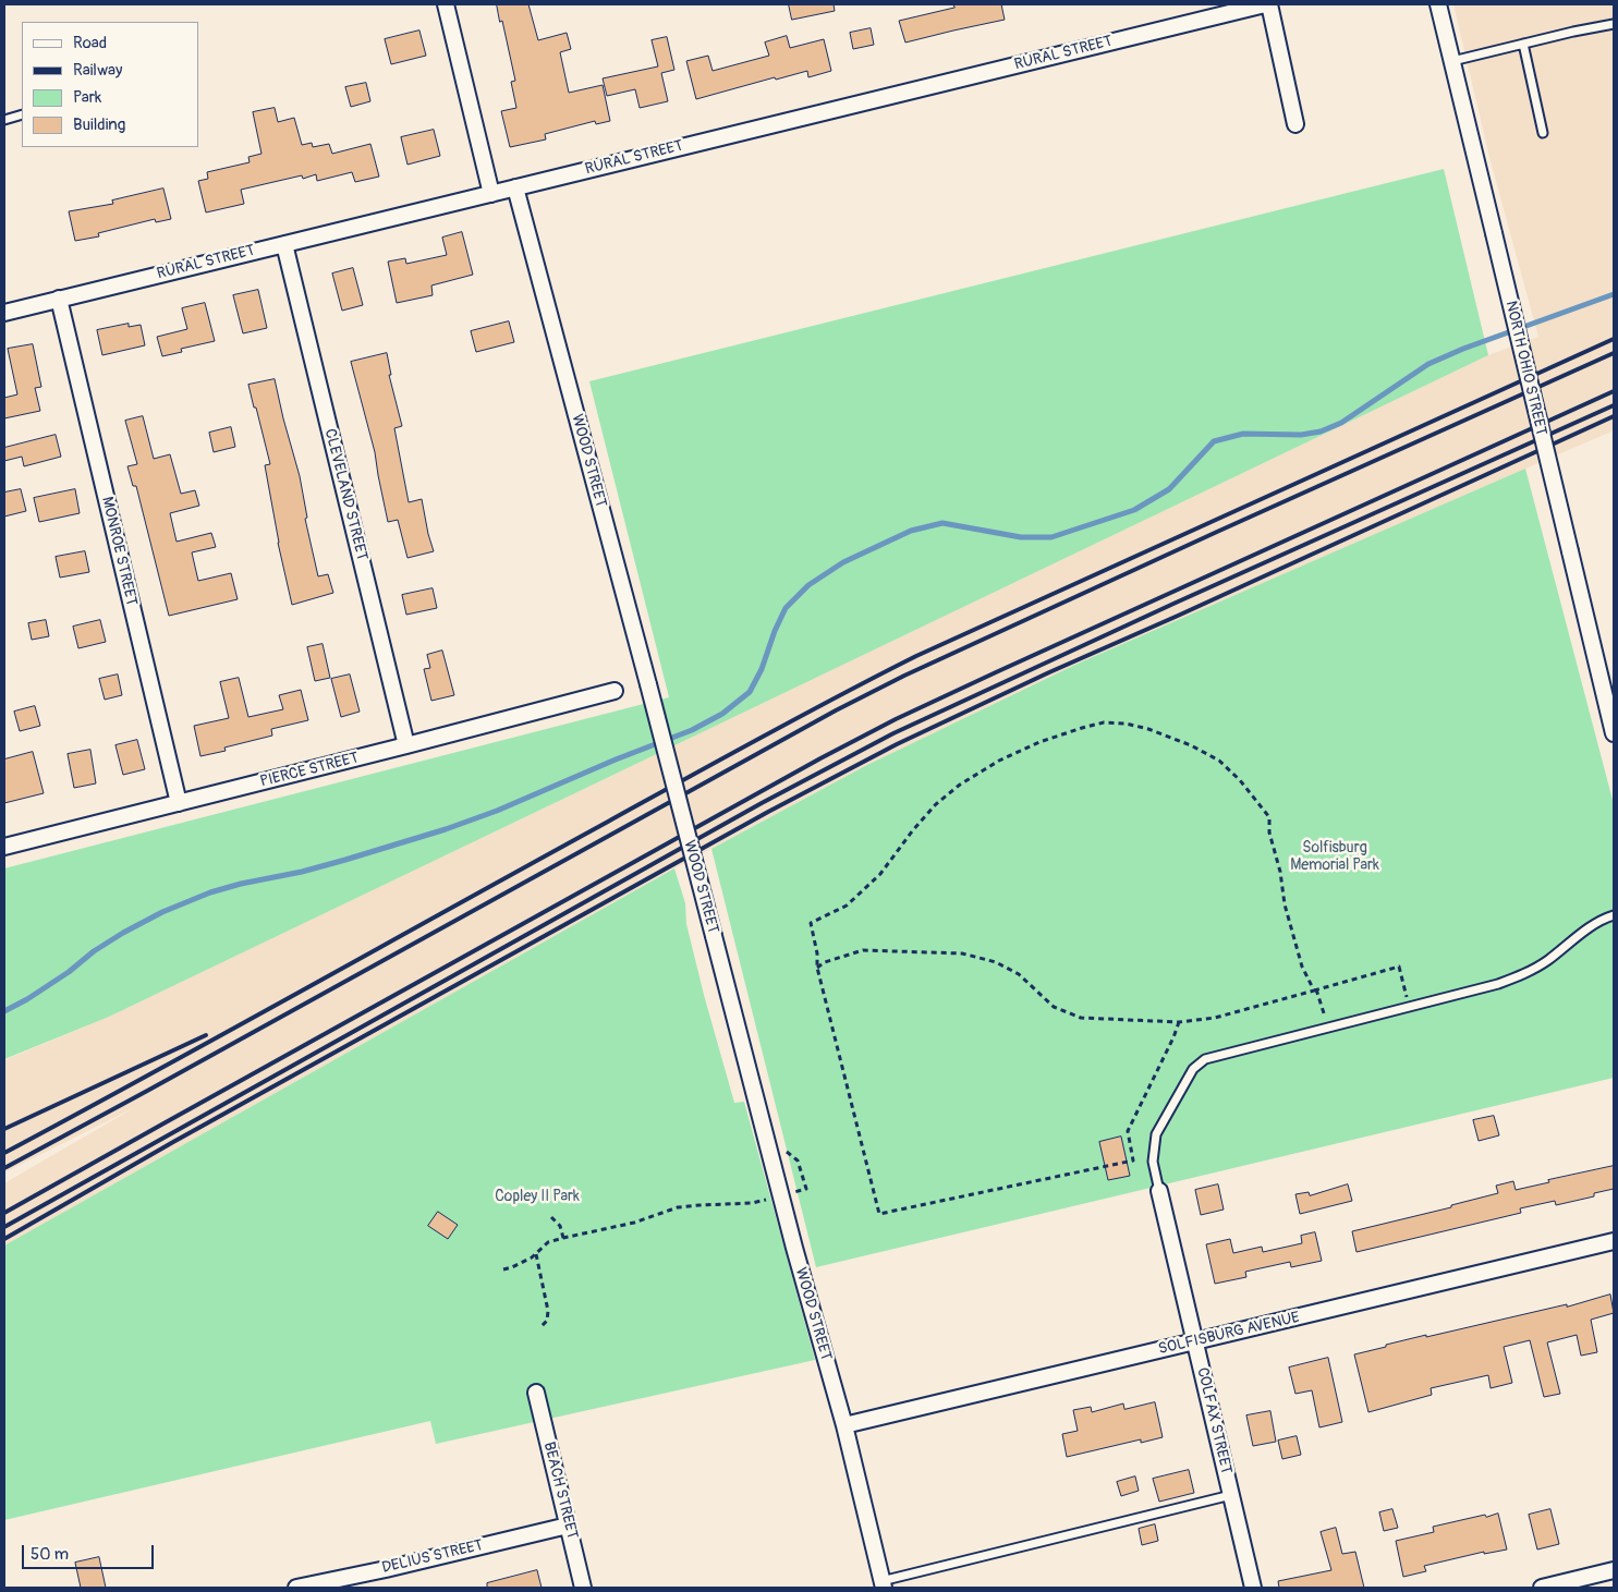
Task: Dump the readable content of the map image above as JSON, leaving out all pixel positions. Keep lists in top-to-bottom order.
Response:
{
  "streets": {
    "street": [
      "RURAL STREET",
      "NORTH OHIO STREET",
      "WOOD STREET",
      "CLEVELAND STREET",
      "MONROE STREET",
      "PIERCE STREET",
      "SOLFISBURG AVENUE",
      "COLFAX STREET",
      "BEACH STREET",
      "DELIUS STREET"
    ]
  },
  "crossings": [
    ["RURAL STREET", "WOOD STREET"],
    ["RURAL STREET", "CLEVELAND STREET"],
    ["RURAL STREET", "MONROE STREET"],
    ["WOOD STREET", "SOLFISBURG AVENUE"],
    ["CLEVELAND STREET", "PIERCE STREET"],
    ["MONROE STREET", "PIERCE STREET"],
    ["SOLFISBURG AVENUE", "COLFAX STREET"],
    ["BEACH STREET", "DELIUS STREET"]
  ],
  "parks": ["Solfisburg Memorial Park", "Copley II Park"],
  "legend": [
    "Road",
    "Railway",
    "Park",
    "Building"
  ],
  "scale_bar": "50 m"
}
